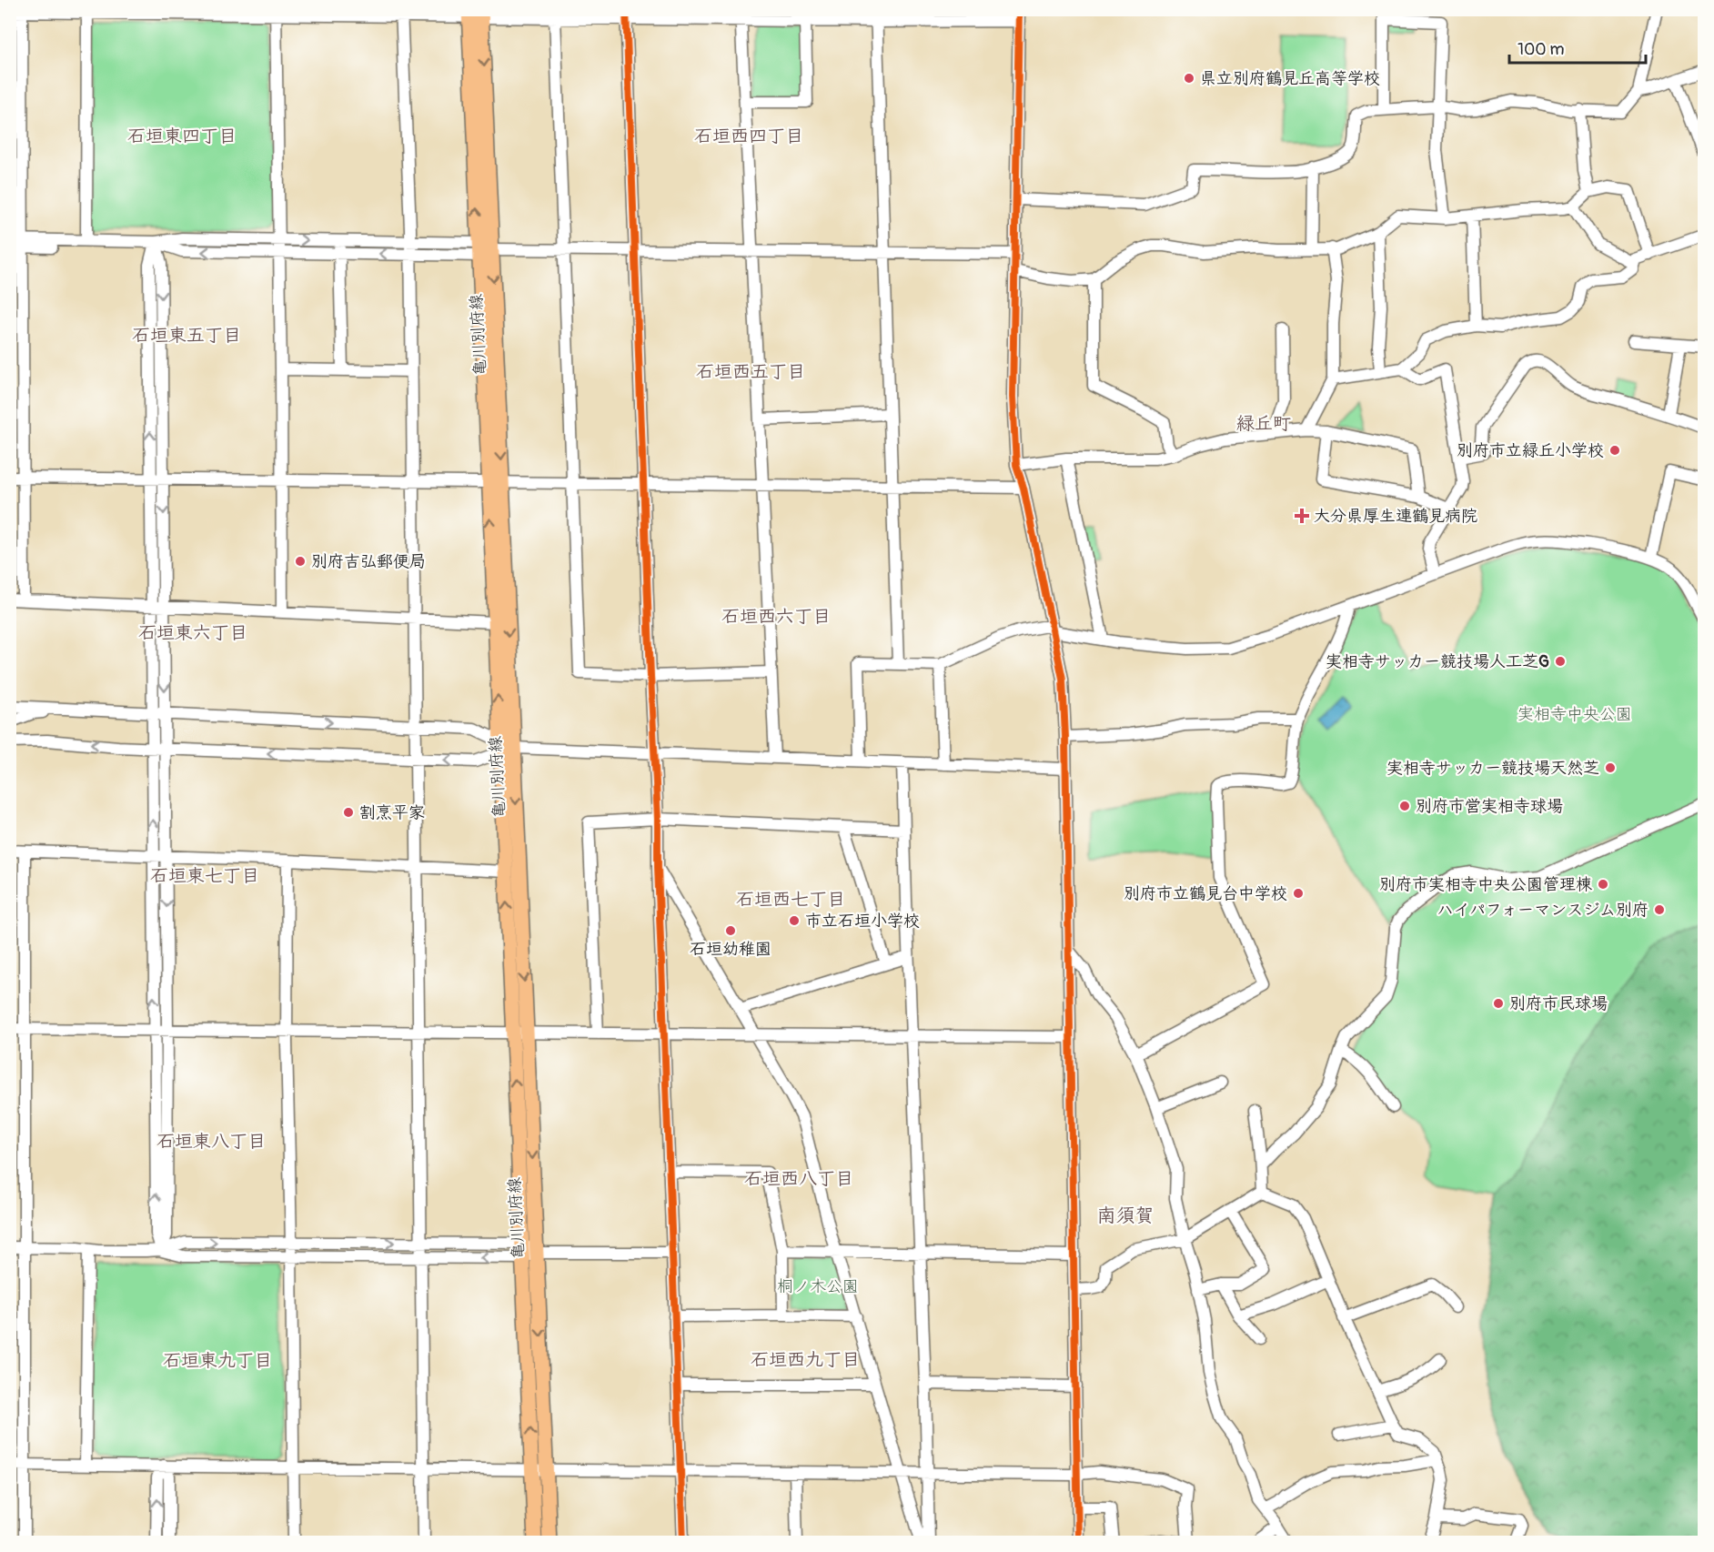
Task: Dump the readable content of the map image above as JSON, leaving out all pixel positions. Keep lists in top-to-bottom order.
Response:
{
  "streets": {
    "main road": ["亀川別府線"]
  },
  "districts": [
    "石垣東四丁目",
    "石垣西四丁目",
    "石垣東五丁目",
    "石垣西五丁目",
    "緑丘町",
    "石垣西六丁目",
    "石垣東六丁目",
    "石垣東七丁目",
    "石垣西七丁目",
    "石垣東八丁目",
    "石垣西八丁目",
    "南須賀",
    "石垣西九丁目",
    "石垣東九丁目"
  ],
  "parks": ["実相寺中央公園", "桐ノ木公園"],
  "places": {
    "other": [
      "県立別府鶴見丘高等学校",
      "別府市立緑丘小学校",
      "別府吉弘郵便局",
      "実相寺サッカー競技場人工芝G",
      "実相寺サッカー競技場天然芝",
      "別府市営実相寺球場",
      "割烹平家",
      "別府市実相寺中央公園管理棟",
      "別府市立鶴見台中学校",
      "ハイパフォーマンスジム別府",
      "市立石垣小学校",
      "石垣幼稚園",
      "別府市民球場"
    ],
    "health": ["大分県厚生連鶴見病院"]
  },
  "scale_bar": "100 m"
}
